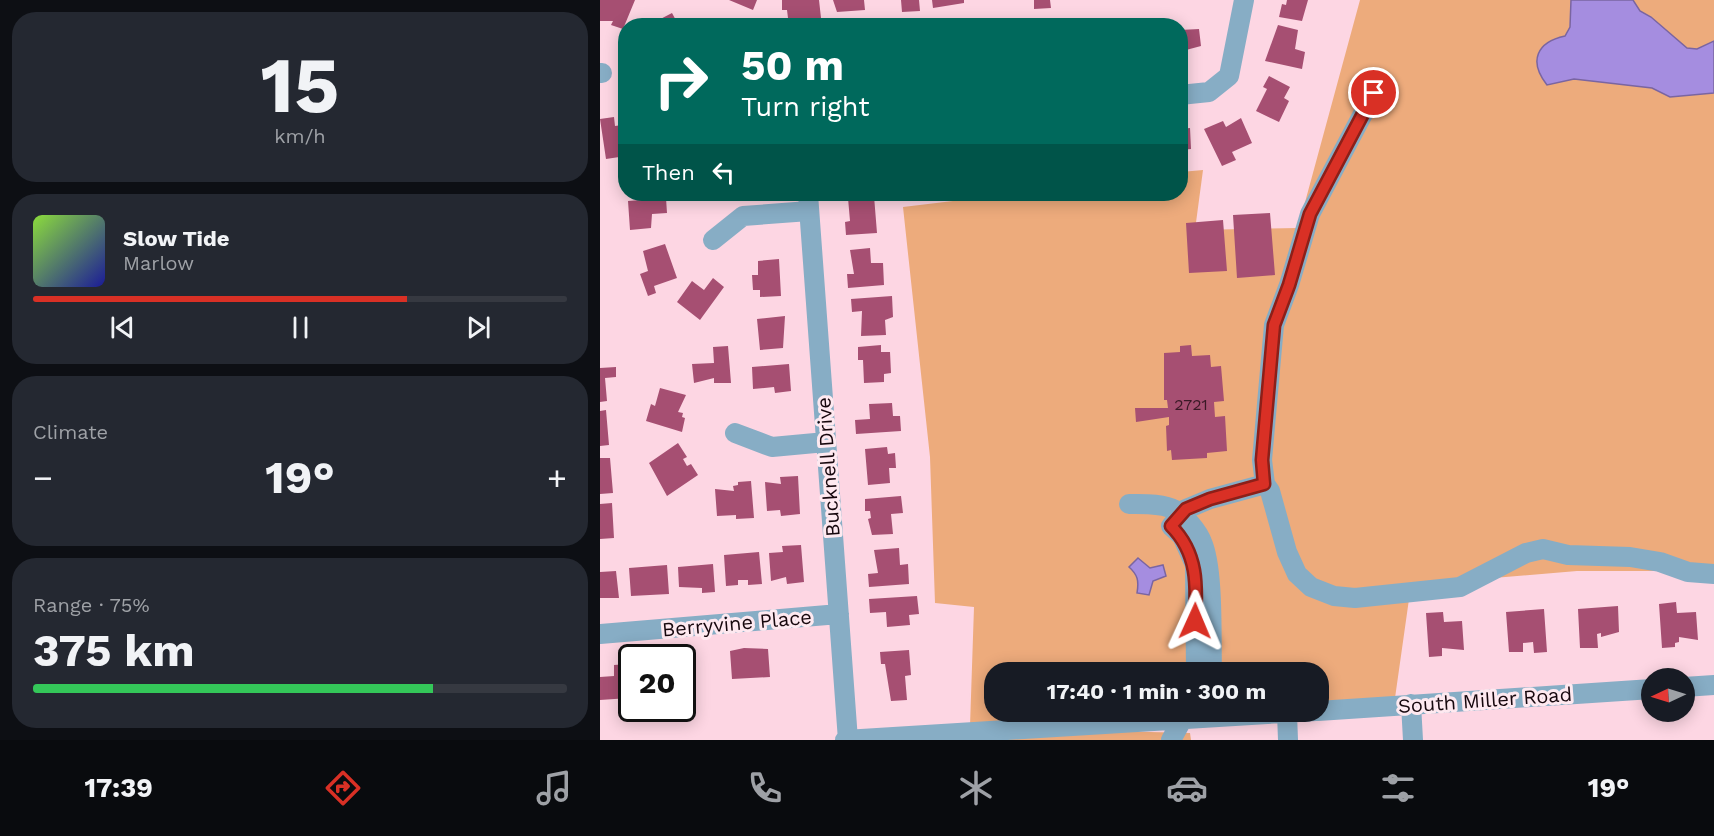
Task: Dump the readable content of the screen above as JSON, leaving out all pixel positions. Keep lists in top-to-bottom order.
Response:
{
  "streets": {
    "street": ["Bucknell Drive", "Berryvine Place", "South Miller Road"]
  },
  "crossings": [
    ["Bucknell Drive", "Berryvine Place"],
    ["Bucknell Drive", "South Miller Road"]
  ],
  "house_numbers": ["2721"],
  "north": "left",
  "page": {
    "tile": [
      ["15", "km/h"],
      "Climate",
      ["Range · 75%", "375 km"]
    ],
    "turn": ["50 m", "Turn right"],
    "then": "Then",
    "song": ["Slow Tide", "Marlow"],
    "heat": ["−", "19°", "+"],
    "limit": "20",
    "trip": "17:40 · 1 min · 300 m",
    "tabs": ["17:39", "19°"]
  }
}
